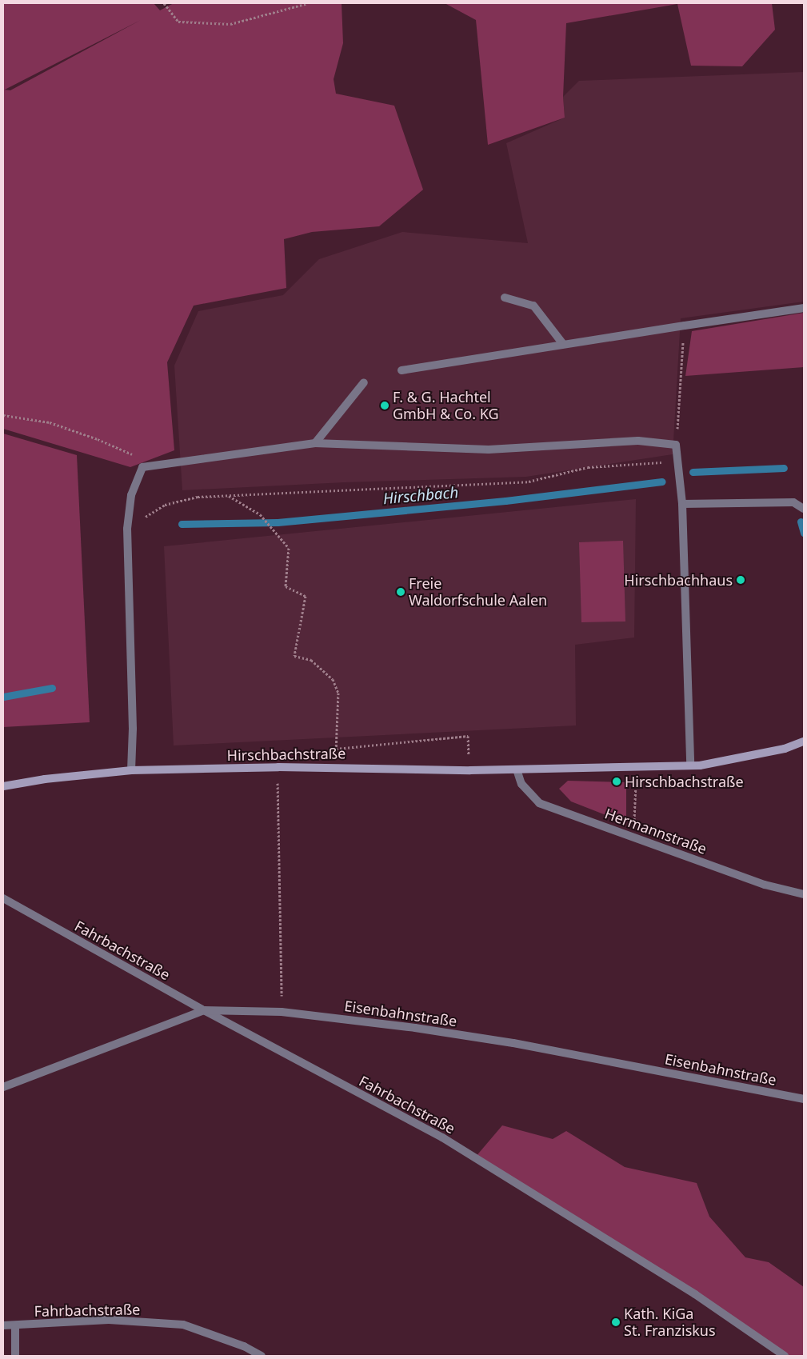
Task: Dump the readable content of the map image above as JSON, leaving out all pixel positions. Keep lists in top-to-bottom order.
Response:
{
  "streets": {
    "street": [
      "Hirschbachstraße",
      "Hermannstraße",
      "Fahrbachstraße",
      "Eisenbahnstraße"
    ]
  },
  "crossings": [
    ["Hirschbachstraße", "Hermannstraße"],
    ["Fahrbachstraße", "Eisenbahnstraße"]
  ],
  "water": ["Hirschbach"],
  "places": [
    "F. & G. Hachtel GmbH & Co. KG",
    "Hirschbachhaus",
    "Freie Waldorfschule Aalen",
    "Hirschbachstraße",
    "Kath. KiGa St. Franziskus"
  ]
}
